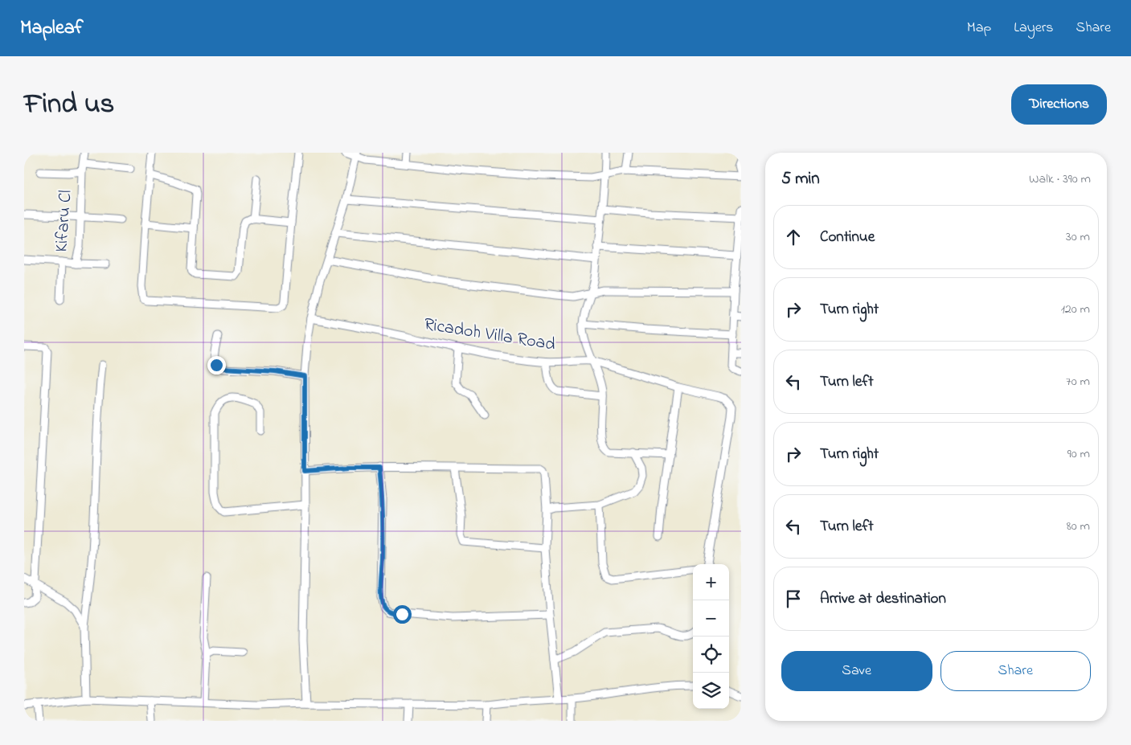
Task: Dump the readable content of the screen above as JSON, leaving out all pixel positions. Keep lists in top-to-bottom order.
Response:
{
  "streets": {
    "street": ["Kifaru Cl", "Ricadoh Villa Road"]
  },
  "page": {
    "header": "Mapleaf",
    "nav": ["Map", "Layers", "Share"],
    "title": "Find us",
    "buttons": [
      "Directions",
      ["Save", "Share"]
    ],
    "heading": ["5 min", "Walk · 390 m"],
    "list": [
      ["Continue", "30 m"],
      ["Turn right", "120 m"],
      ["Turn left", "70 m"],
      ["Turn right", "90 m"],
      ["Turn left", "80 m"],
      "Arrive at destination"
    ],
    "map_buttons": ["+", "−"]
  }
}
